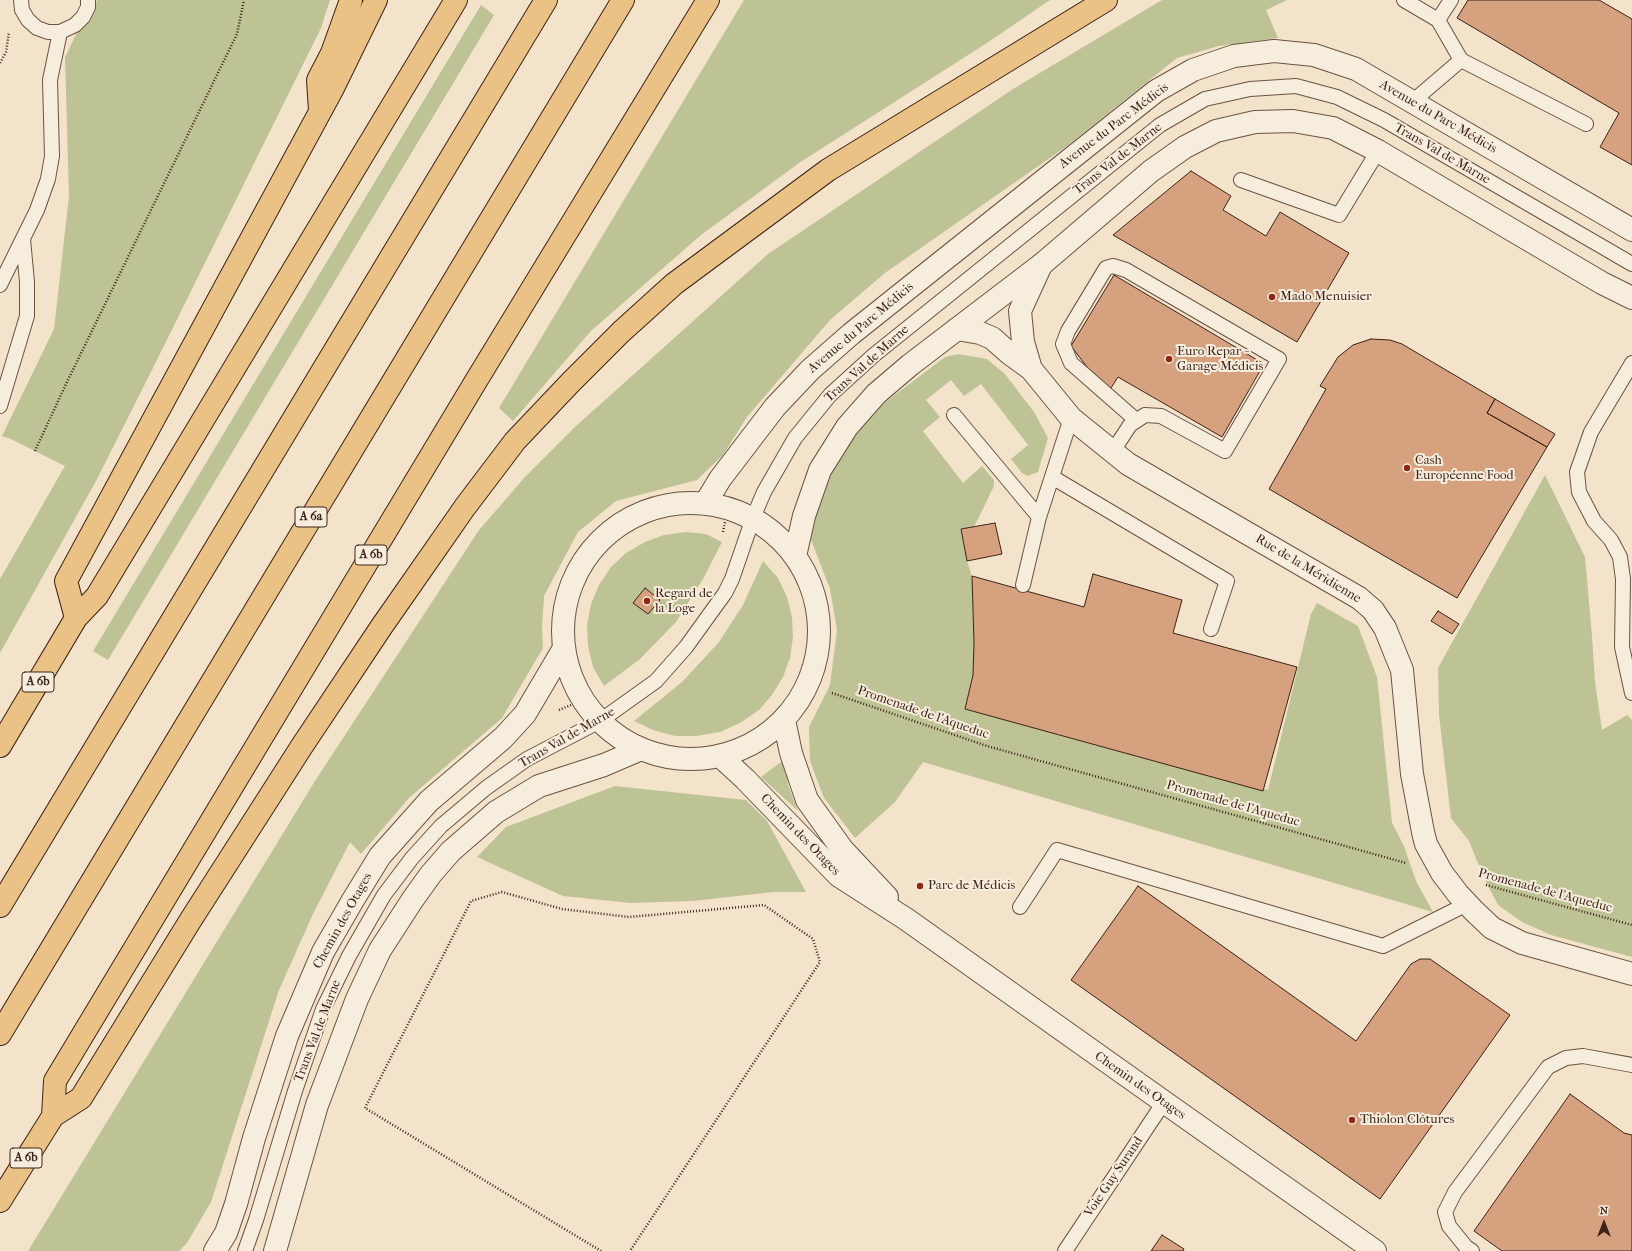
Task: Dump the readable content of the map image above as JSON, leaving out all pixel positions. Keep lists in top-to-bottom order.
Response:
{
  "streets": {
    "highway": ["A 6a", "A 6b"],
    "street": ["Avenue du Parc Médicis", "Rue de la Méridienne", "Chemin des Otages"],
    "lane": ["Trans Val de Marne", "Voie Guy Surand"],
    "path": ["Promenade de l'Aqueduc"]
  },
  "crossings": [
    ["Rue de la Méridienne", "Promenade de l'Aqueduc"],
    ["Chemin des Otages", "Voie Guy Surand"]
  ],
  "places": [
    "Mado Menuisier",
    "Euro Repar - Garage Médicis",
    "Cash Européenne Food",
    "Regard de la Loge",
    "Parc de Médicis",
    "Thiolon Clôtures"
  ],
  "north": "top"
}
